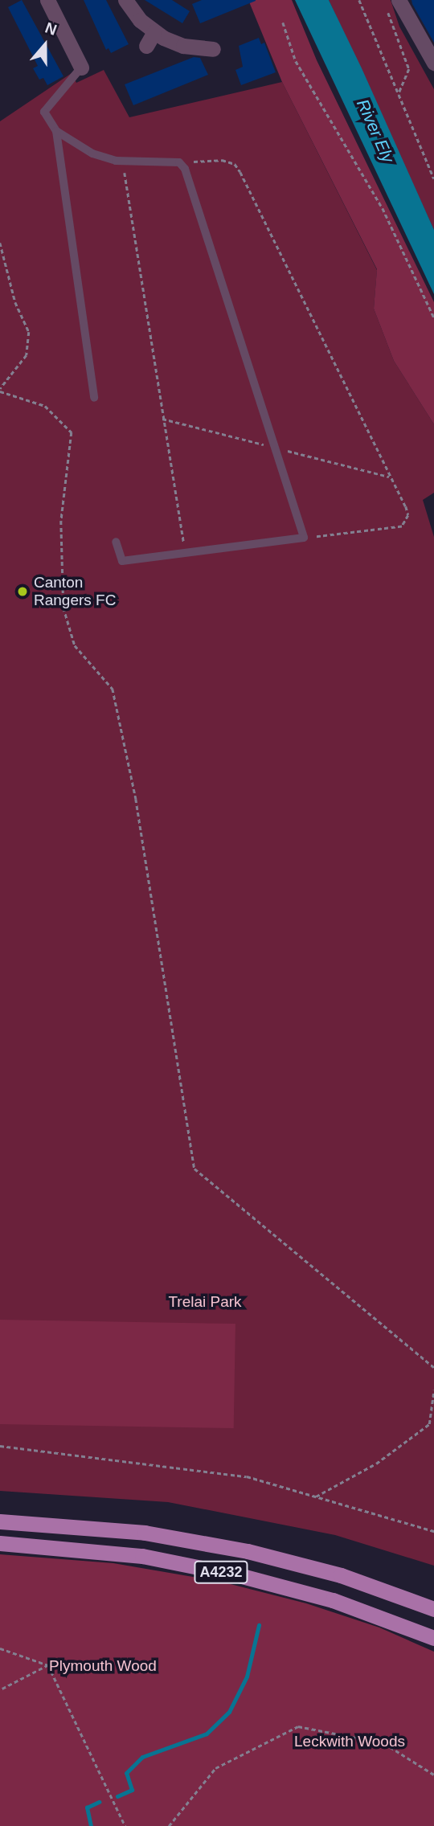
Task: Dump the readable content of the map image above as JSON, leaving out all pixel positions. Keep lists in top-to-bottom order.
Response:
{
  "streets": {
    "main road": ["A4232"]
  },
  "water": ["River Ely"],
  "parks": ["Trelai Park", "Plymouth Wood", "Leckwith Woods"],
  "places": ["Canton Rangers FC"],
  "north": "top"
}
